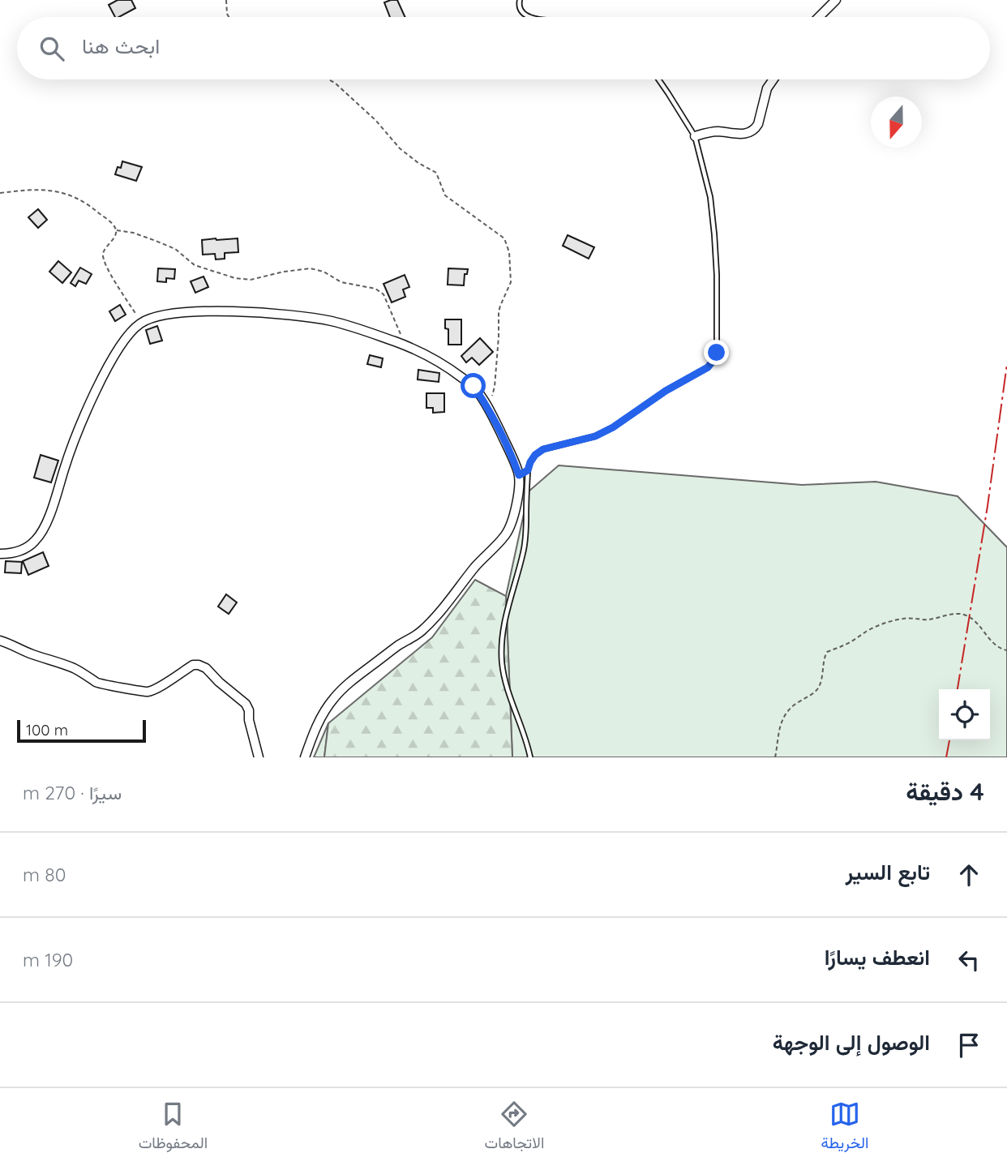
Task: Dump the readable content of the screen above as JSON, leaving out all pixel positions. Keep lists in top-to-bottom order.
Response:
{
  "scale_bar": "100 m",
  "north": "bottom",
  "page": {
    "search": "ابحث هنا",
    "scale": "100 m",
    "heading": ["4 دقيقة", "سيرًا · 270 m"],
    "list": [
      ["تابع السير", "80 m"],
      ["انعطف يسارًا", "190 m"],
      "الوصول إلى الوجهة"
    ],
    "nav": ["الخريطة", "الاتجاهات", "المحفوظات"]
  }
}
